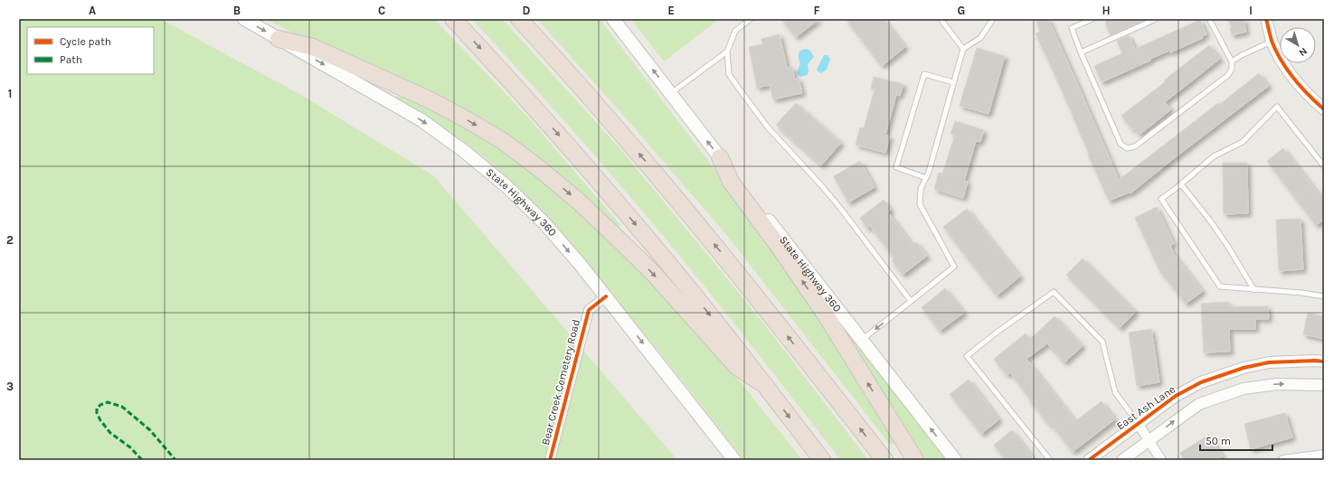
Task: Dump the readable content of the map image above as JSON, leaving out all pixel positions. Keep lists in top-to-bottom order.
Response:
{
  "streets": {
    "main road": ["State Highway 360"],
    "street": ["Bear Creek Cemetery Road", "East Ash Lane"]
  },
  "crossings": [
    ["State Highway 360", "Bear Creek Cemetery Road"]
  ],
  "legend": ["Cycle path", "Path"],
  "scale_bar": "50 m",
  "north": "bottom right",
  "grid": {
    "columns": [
      "A",
      "B",
      "C",
      "D",
      "E",
      "F",
      "G",
      "H",
      "I"
    ],
    "rows": ["1", "2", "3"]
  }
}
